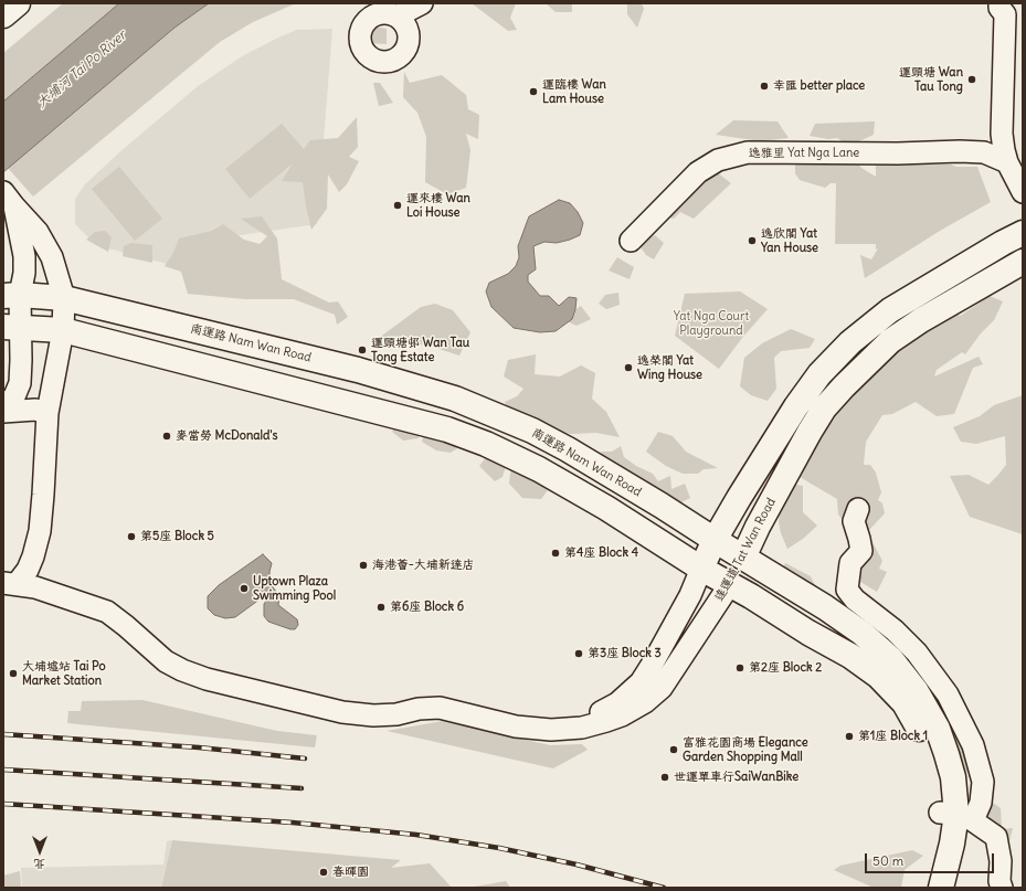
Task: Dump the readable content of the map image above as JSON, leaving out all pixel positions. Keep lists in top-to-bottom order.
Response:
{
  "streets": {
    "main road": ["南運路 Nam Wan Road", "達運道 Tat Wan Road"],
    "street": ["逸雅里 Yat Nga Lane"]
  },
  "crossings": [
    ["南運路 Nam Wan Road", "達運道 Tat Wan Road"]
  ],
  "water": ["大埔河 Tai Po River"],
  "parks": ["Yat Nga Court Playground"],
  "places": [
    "運頭塘 Wan Tau Tong",
    "幸匯 better place",
    "運臨樓 Wan Lam House",
    "運來樓 Wan Loi House",
    "逸欣閣 Yat Yan House",
    "運頭塘邨 Wan Tau Tong Estate",
    "逸榮閣 Yat Wing House",
    "麥當勞 McDonald's",
    "第5座 Block 5",
    "第4座 Block 4",
    "海港薈-大埔新達店",
    "Uptown Plaza Swimming Pool",
    "第6座 Block 6",
    "第3座 Block 3",
    "第2座 Block 2",
    "大埔墟站 Tai Po Market Station",
    "第1座 Block 1",
    "富雅花園商場 Elegance Garden Shopping Mall",
    "世運單車行SaiWanBike",
    "春暉園"
  ],
  "scale_bar": "50 m",
  "north": "bottom"
}
